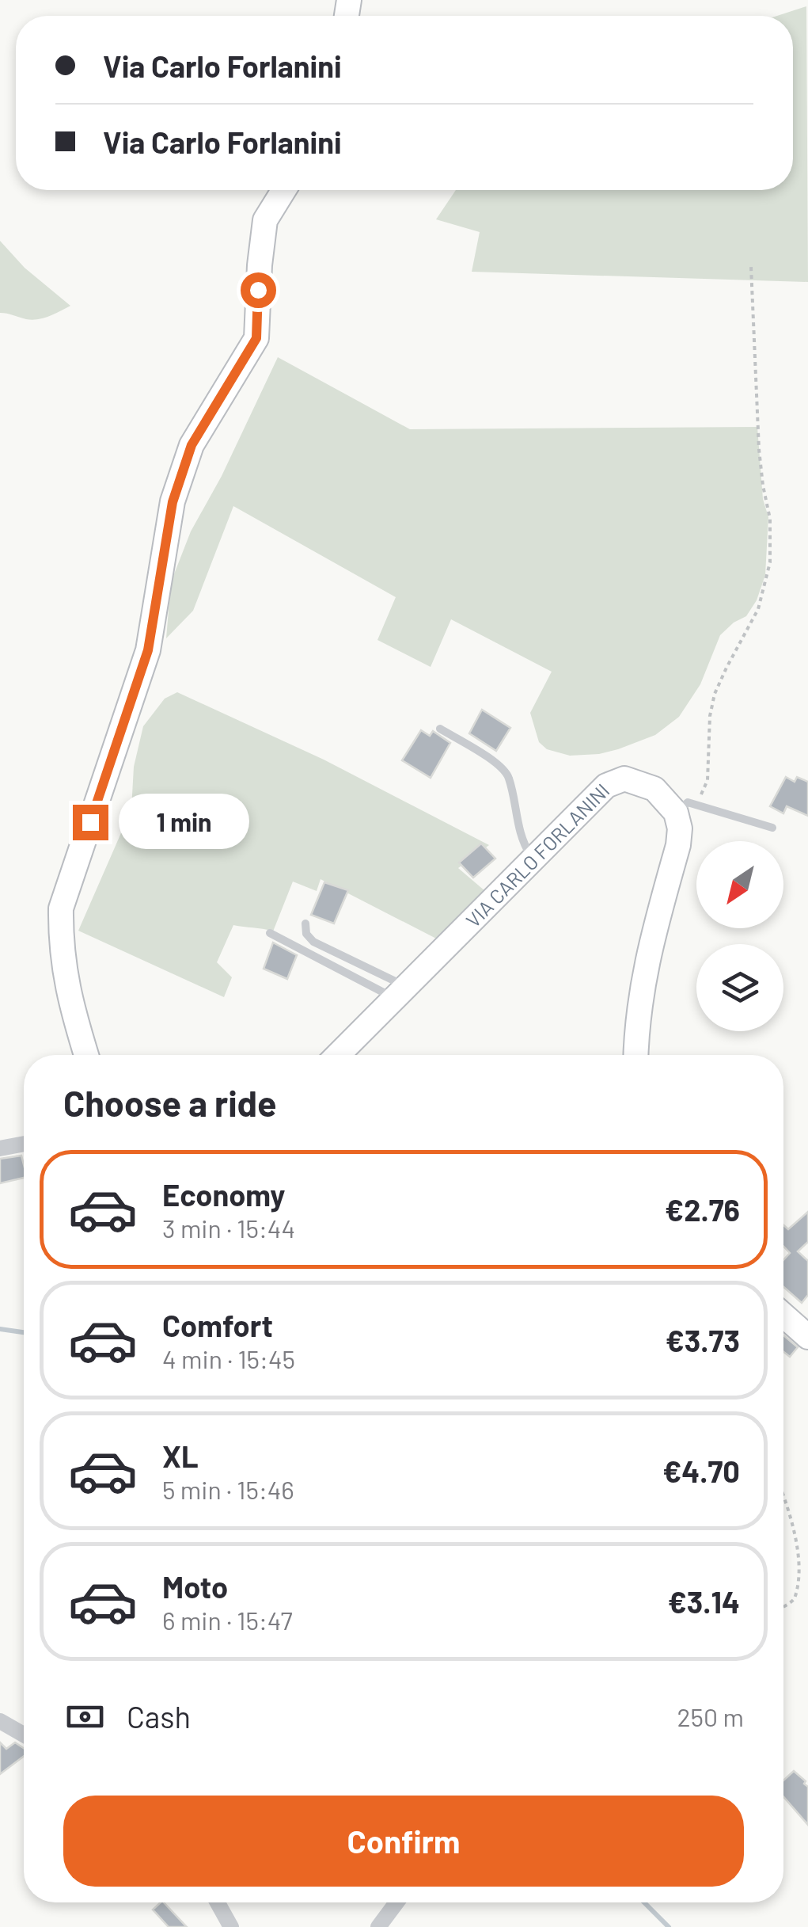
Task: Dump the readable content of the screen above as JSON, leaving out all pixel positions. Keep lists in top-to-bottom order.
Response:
{
  "streets": {
    "main road": ["VIA CARLO FORLANINI"]
  },
  "north": "bottom left",
  "page": {
    "banner": ["Via Carlo Forlanini", "Via Carlo Forlanini"],
    "bubble": "1 min",
    "heading": "Choose a ride",
    "list": [
      {
        "name": "Economy",
        "note": "3 min · 15:44",
        "value": "€2.76"
      },
      {
        "name": "Comfort",
        "note": "4 min · 15:45",
        "value": "€3.73"
      },
      {
        "name": "XL",
        "note": "5 min · 15:46",
        "value": "€4.70"
      },
      {
        "name": "Moto",
        "note": "6 min · 15:47",
        "value": "€3.14"
      }
    ],
    "pay": ["Cash", "250 m"],
    "buttons": "Confirm"
  }
}
